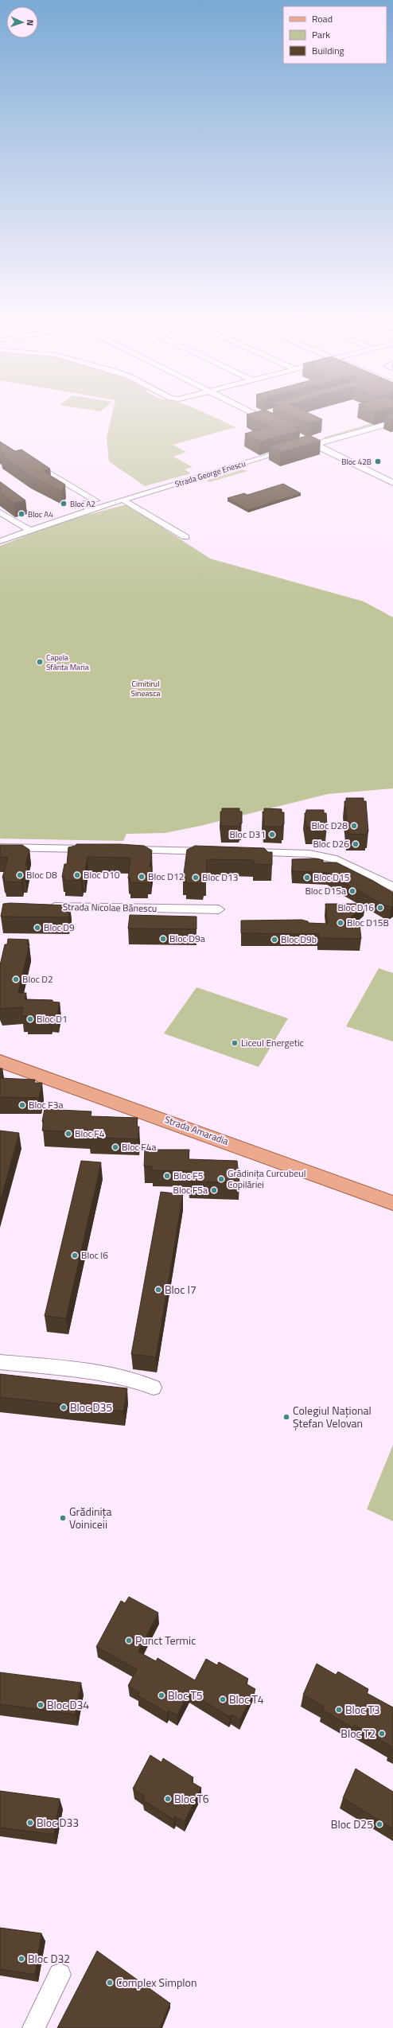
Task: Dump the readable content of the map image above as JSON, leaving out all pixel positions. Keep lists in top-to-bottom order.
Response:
{
  "streets": {
    "main road": ["Strada Amaradia"],
    "street": ["Strada George Enescu", "Strada Nicolae Bănescu"]
  },
  "parks": ["Cimitirul Sineasca"],
  "places": [
    "Bloc 42B",
    "Bloc A2",
    "Bloc A4",
    "Capela Sfânta Maria",
    "Bloc D28",
    "Bloc D31",
    "Bloc D26",
    "Bloc D8",
    "Bloc D10",
    "Bloc D12",
    "Bloc D13",
    "Bloc D15",
    "Bloc D15a",
    "Bloc D16",
    "Bloc D15B",
    "Bloc D9",
    "Bloc D9a",
    "Bloc D9b",
    "Bloc D2",
    "Bloc D1",
    "Liceul Energetic",
    "Bloc F3a",
    "Bloc F4",
    "Bloc F4a",
    "Bloc F5",
    "Grădinița Curcubeul Copilăriei",
    "Bloc F5a",
    "Bloc I6",
    "Bloc I7",
    "Bloc D35",
    "Colegiul Național Ștefan Velovan",
    "Grădinița Voiniceii",
    "Punct Termic",
    "Bloc T5",
    "Bloc T4",
    "Bloc D34",
    "Bloc T3",
    "Bloc T2",
    "Bloc T6",
    "Bloc D33",
    "Bloc D25",
    "Bloc D32",
    "Complex Simplon"
  ],
  "legend": ["Road", "Park", "Building"],
  "north": "right"
}
